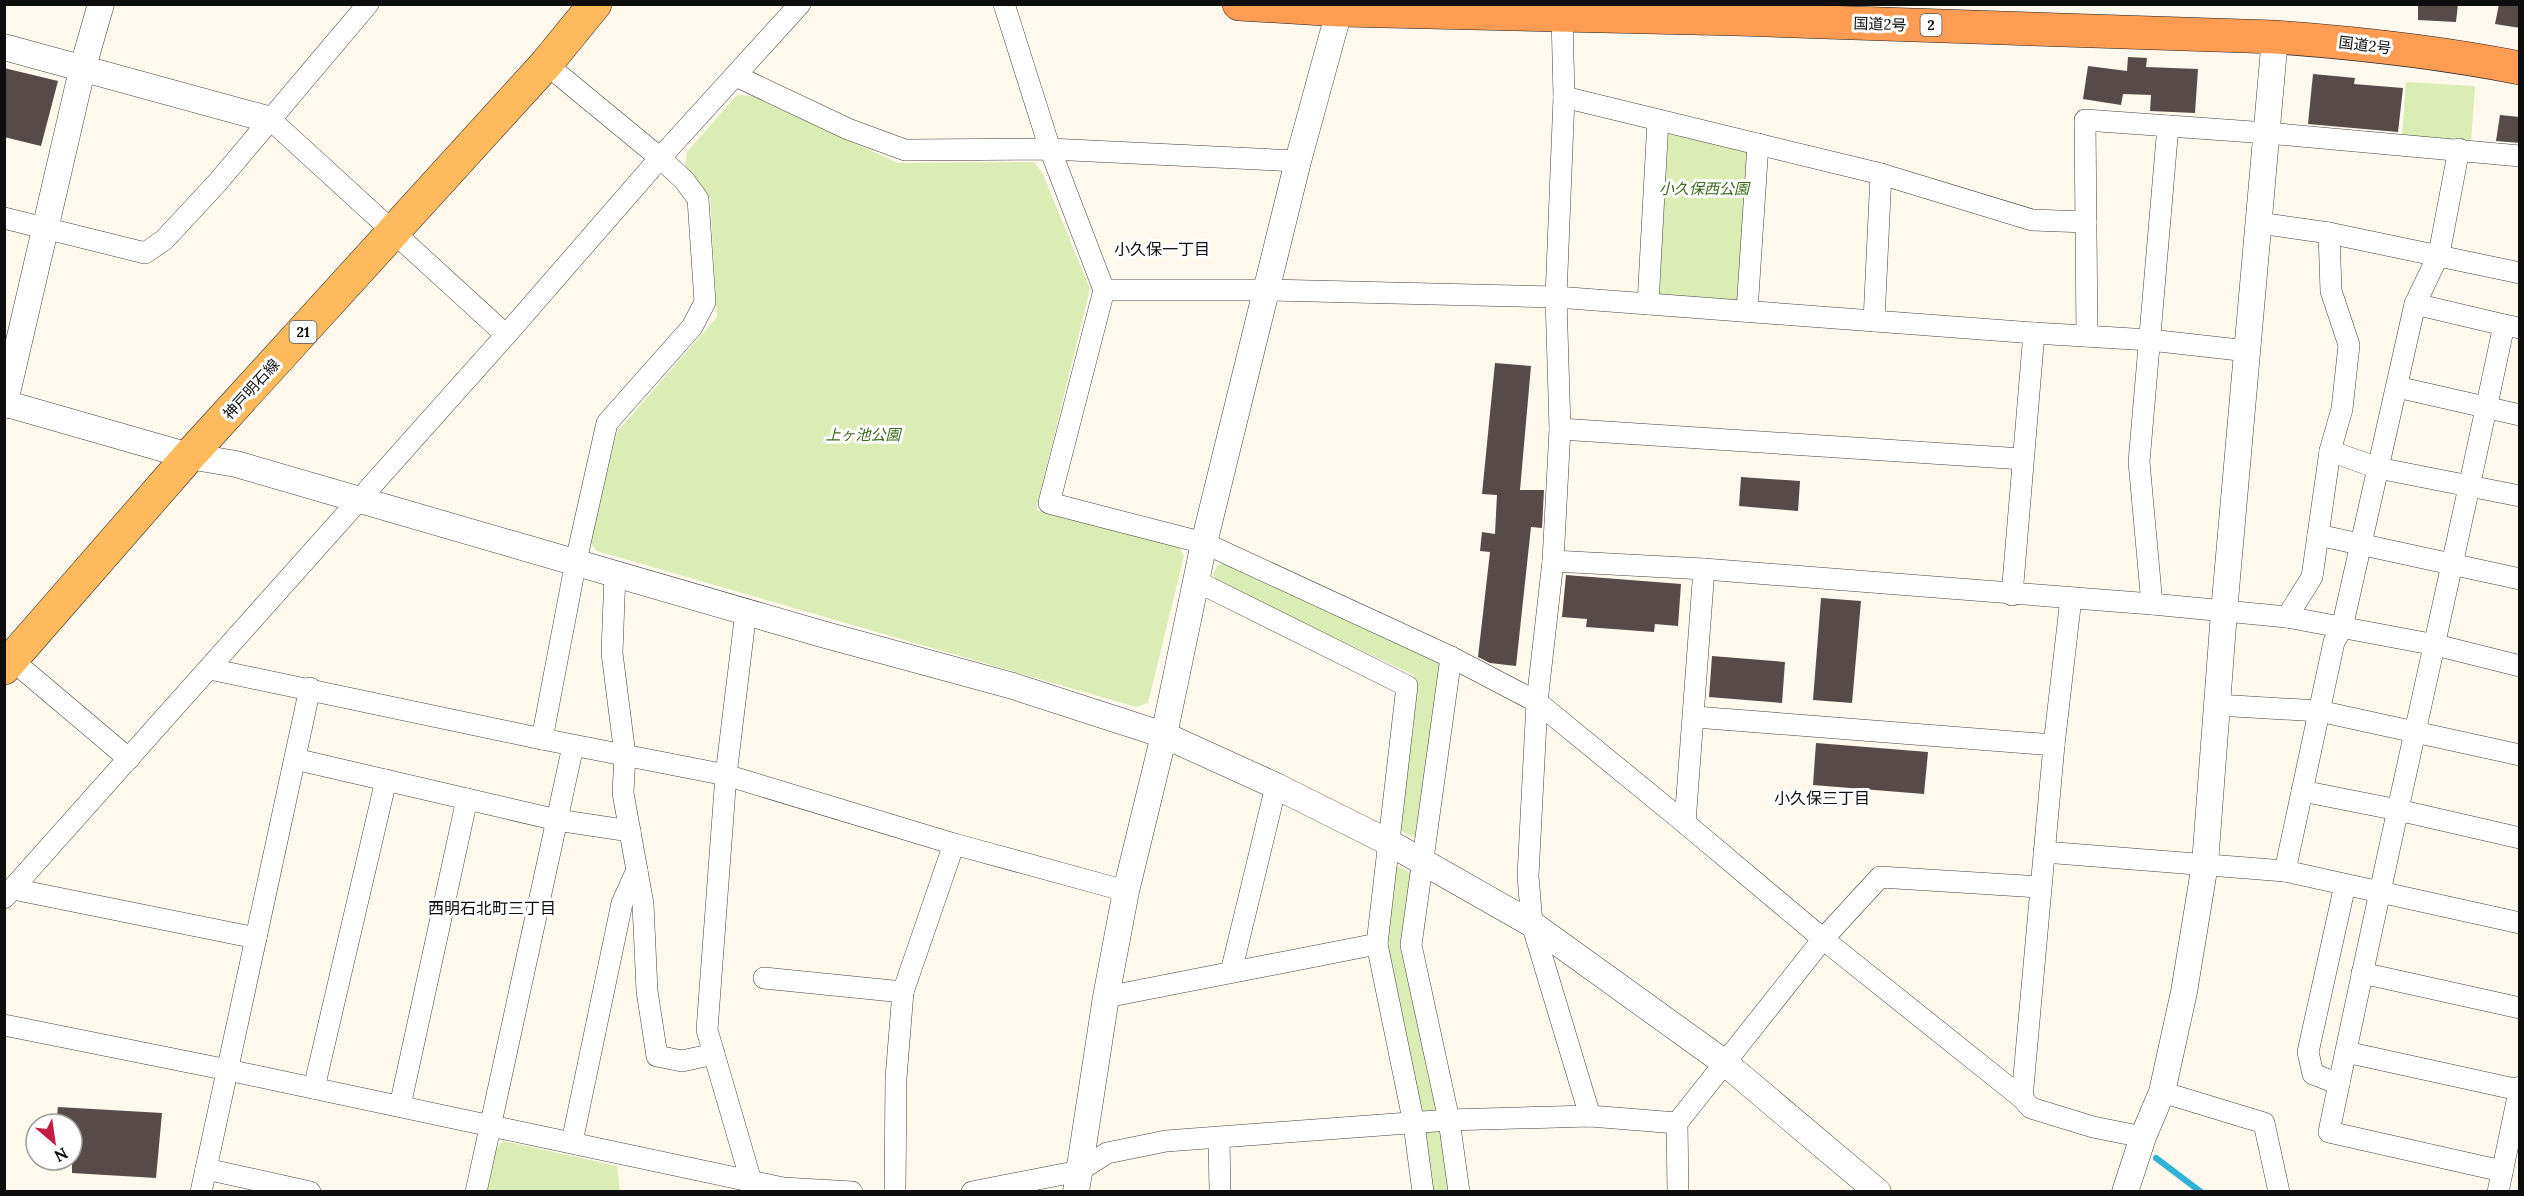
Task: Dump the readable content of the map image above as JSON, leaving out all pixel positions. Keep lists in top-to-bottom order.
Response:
{
  "streets": {
    "highway": ["国道2号", "2"],
    "main road": ["21", "神戸明石線"]
  },
  "districts": ["小久保一丁目", "小久保三丁目", "西明石北町三丁目"],
  "parks": ["小久保西公園", "上ヶ池公園"],
  "north": "bottom right"
}
